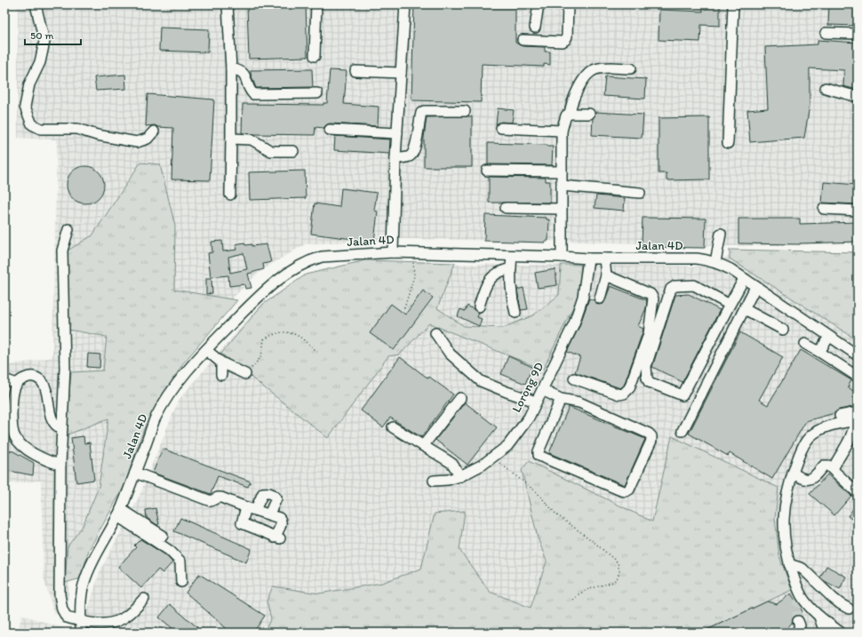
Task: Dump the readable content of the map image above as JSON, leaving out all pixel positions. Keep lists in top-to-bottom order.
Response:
{
  "streets": {
    "street": ["Jalan 4D", "Lorong 9D"]
  },
  "crossings": [
    ["Jalan 4D", "Lorong 9D"]
  ],
  "scale_bar": "50 m"
}
